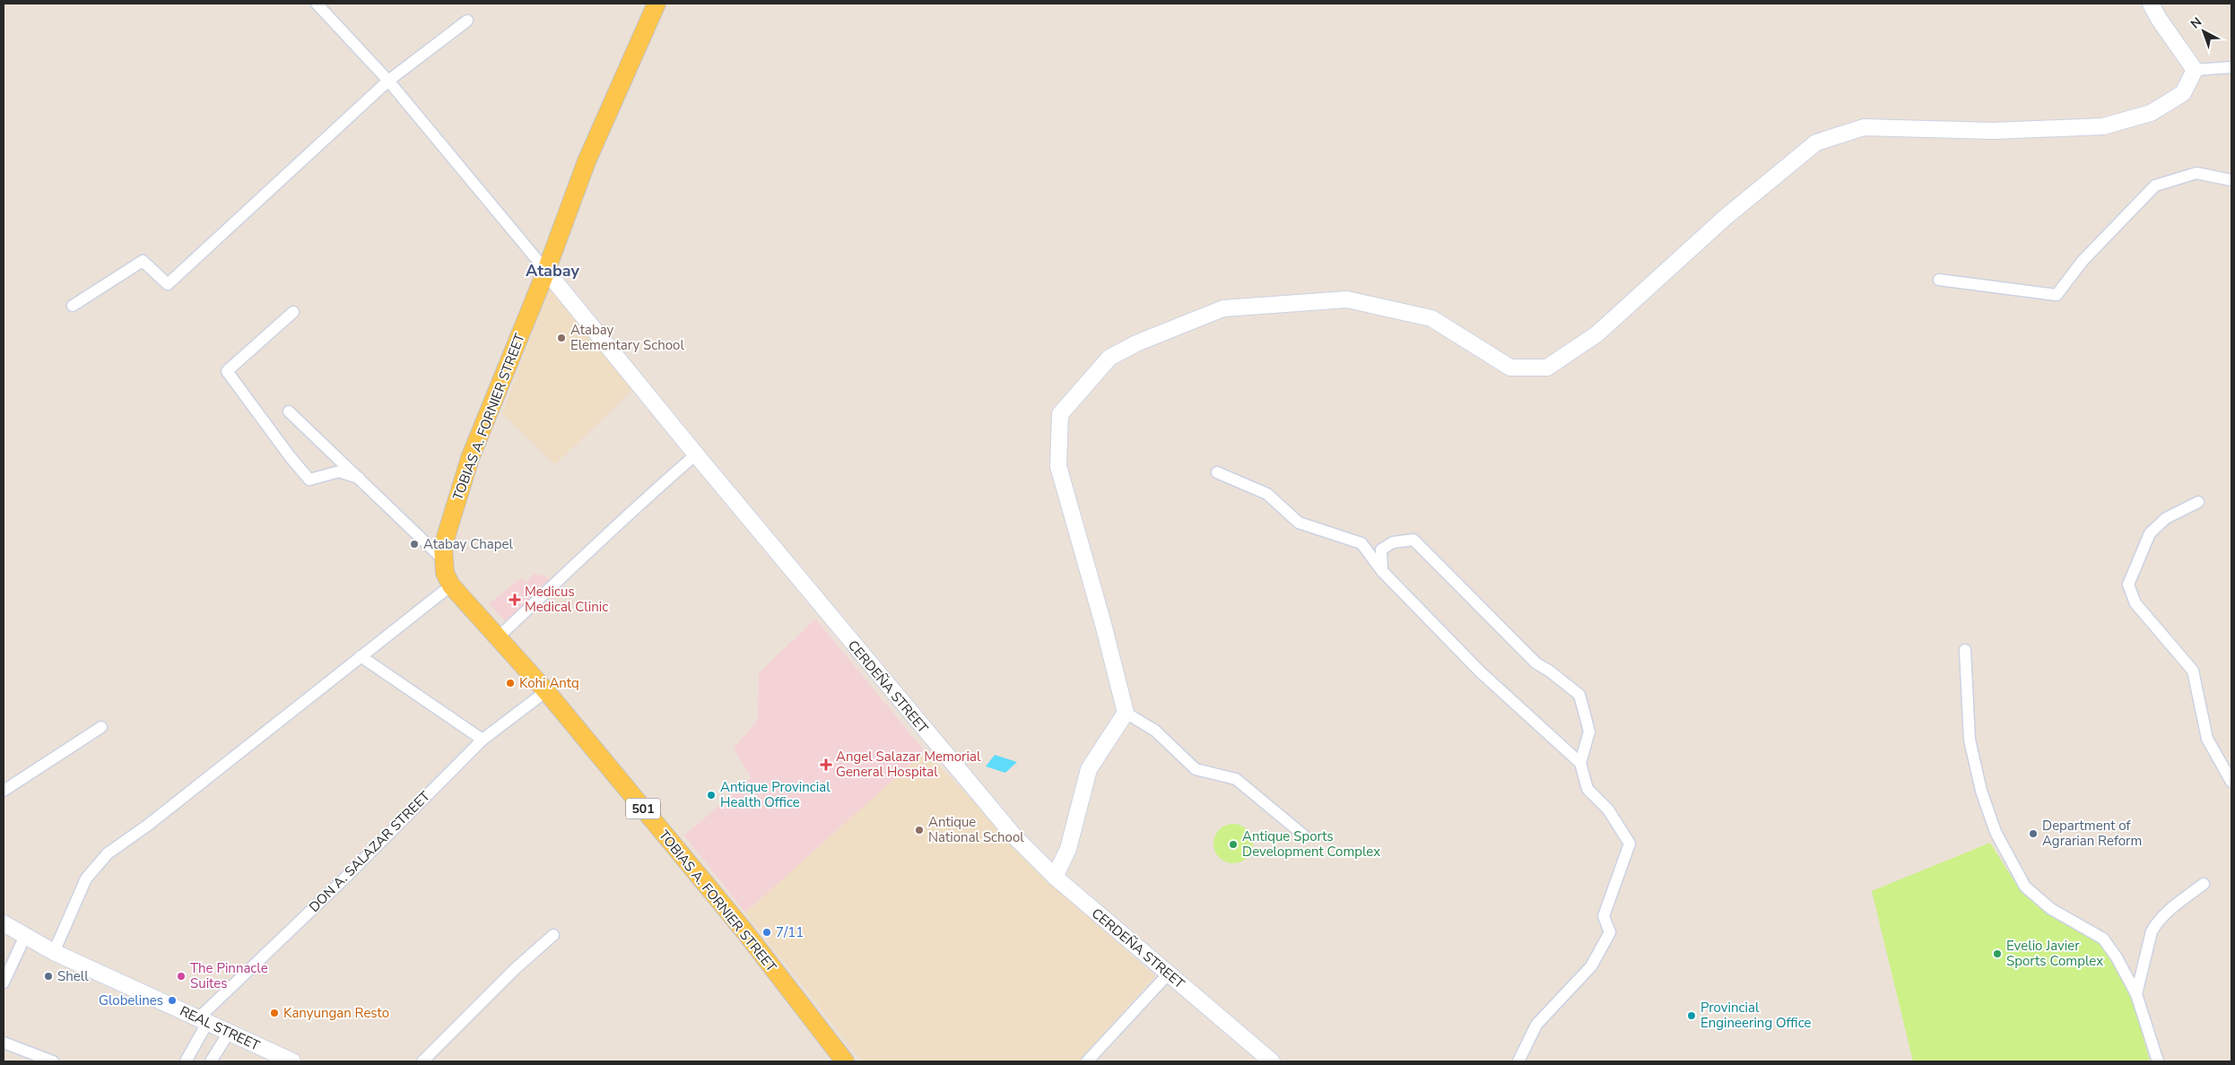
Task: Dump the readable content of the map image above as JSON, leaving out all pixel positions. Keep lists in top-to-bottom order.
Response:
{
  "streets": {
    "main road": [
      "TOBIAS A. FORNIER STREET",
      "CERDEÑA STREET",
      "501",
      "REAL STREET"
    ],
    "street": ["DON A. SALAZAR STREET"]
  },
  "crossings": [
    ["TOBIAS A. FORNIER STREET", "CERDEÑA STREET"],
    ["TOBIAS A. FORNIER STREET", "DON A. SALAZAR STREET"],
    ["DON A. SALAZAR STREET", "REAL STREET"]
  ],
  "districts": ["Atabay"],
  "places": {
    "other": [
      "Atabay Elementary School",
      "Atabay Chapel",
      "Kohi Antq",
      "Antique Provincial Health Office",
      "Antique National School",
      "Department of Agrarian Reform",
      "Antique Sports Development Complex",
      "7/11",
      "Evelio Javier Sports Complex",
      "Shell",
      "The Pinnacle Suites",
      "Globelines",
      "Kanyungan Resto",
      "Provincial Engineering Office"
    ],
    "health": ["Medicus Medical Clinic", "Angel Salazar Memorial General Hospital"]
  },
  "north": "top left"
}
